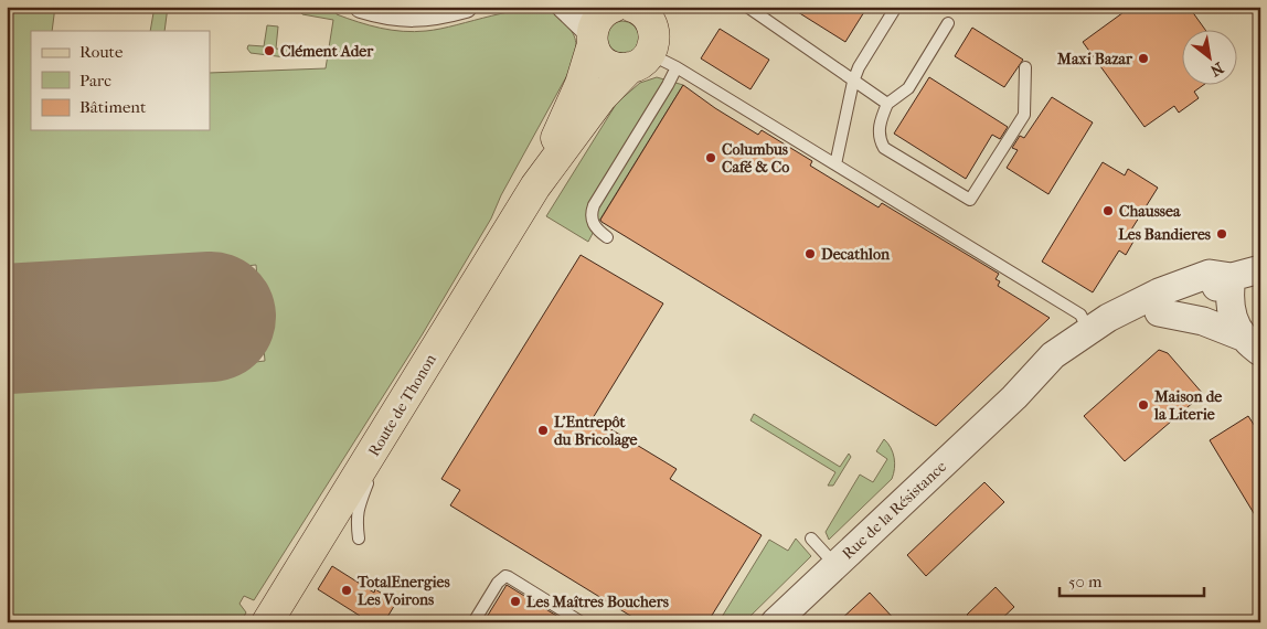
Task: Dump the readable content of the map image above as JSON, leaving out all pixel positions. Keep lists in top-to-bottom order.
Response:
{
  "streets": {
    "main road": ["Route de Thonon"],
    "street": ["Rue de la Résistance"]
  },
  "places": [
    "Clément Ader",
    "Maxi Bazar",
    "Columbus Café & Co",
    "Chaussea",
    "Les Bandieres",
    "Decathlon",
    "Maison de la Literie",
    "L'Entrepôt du Bricolage",
    "TotalEnergies Les Voirons",
    "Les Maîtres Bouchers"
  ],
  "legend": ["Route", "Parc", "Bâtiment"],
  "scale_bar": "50 m",
  "north": "bottom right"
}
